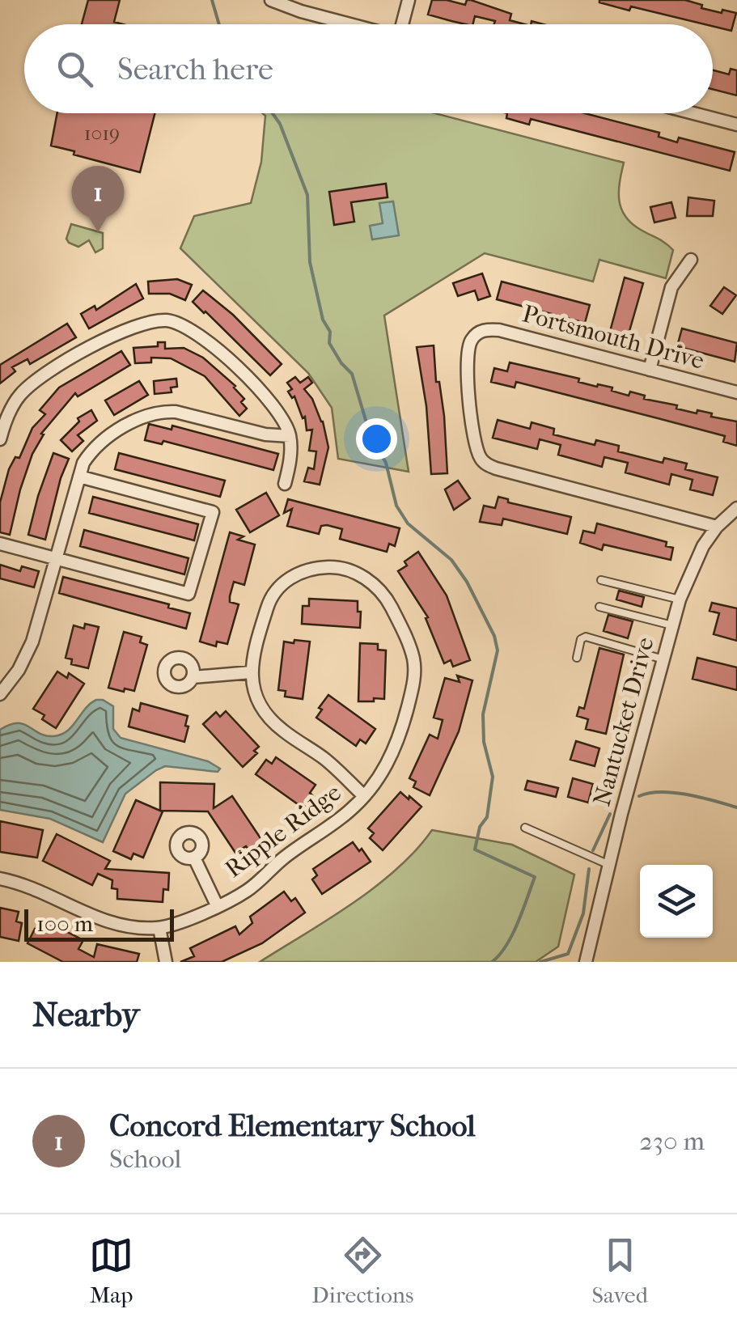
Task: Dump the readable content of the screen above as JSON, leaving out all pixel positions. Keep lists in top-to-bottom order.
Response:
{
  "streets": {
    "street": ["Portsmouth Drive", "Nantucket Drive", "Ripple Ridge"]
  },
  "crossings": [
    ["Portsmouth Drive", "Nantucket Drive"]
  ],
  "house_numbers": ["1019"],
  "scale_bar": "100 m",
  "page": {
    "search": "Search here",
    "pins": "1",
    "scale": "100 m",
    "heading": "Nearby",
    "list": [
      {
        "mark": "1",
        "name": "Concord Elementary School",
        "note": "School",
        "value": "230 m"
      }
    ],
    "nav": ["Map", "Directions", "Saved"]
  }
}
